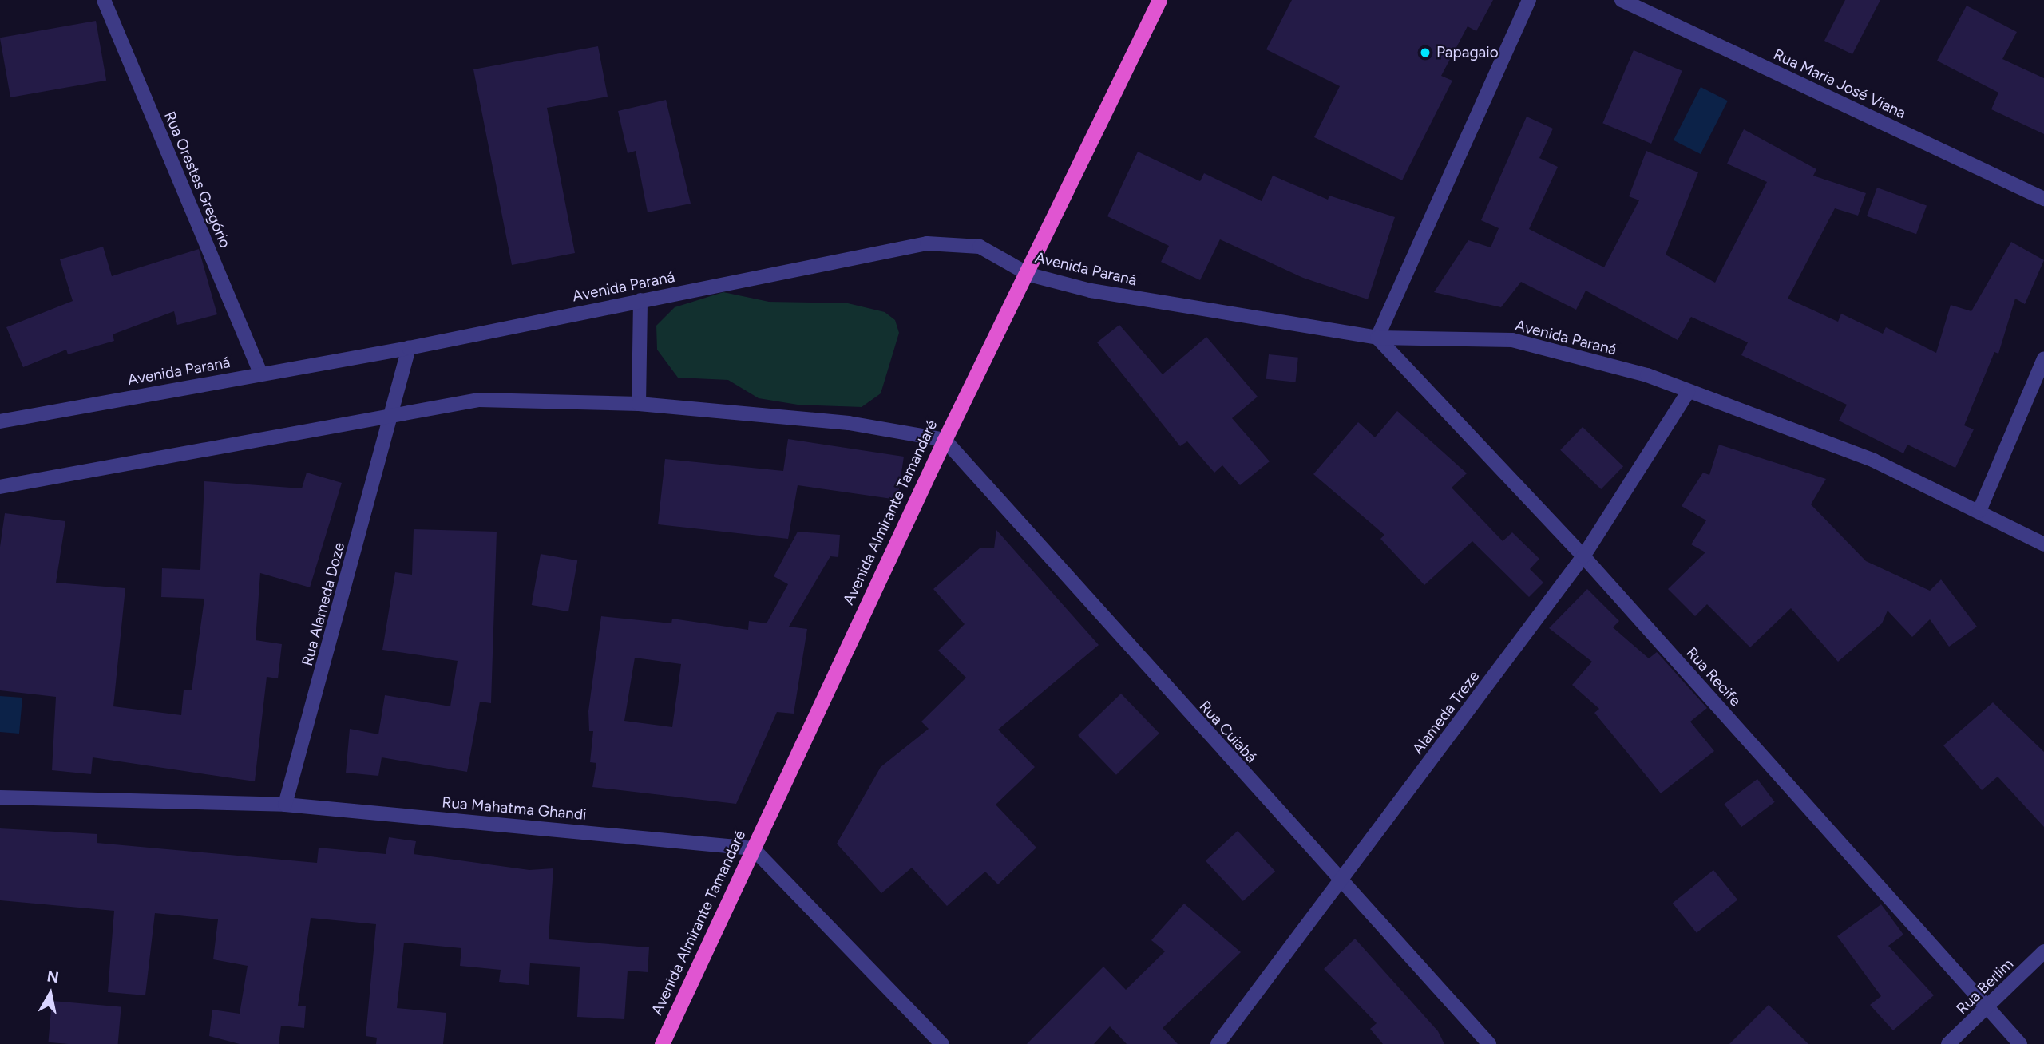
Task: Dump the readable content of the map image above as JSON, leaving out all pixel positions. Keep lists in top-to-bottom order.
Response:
{
  "streets": {
    "highway": ["Avenida Almirante Tamandaré"],
    "street": [
      "Rua Maria José Viana",
      "Rua Orestes Gregório",
      "Avenida Paraná",
      "Rua Alameda Doze",
      "Rua Recife",
      "Alameda Treze",
      "Rua Cuiabá",
      "Rua Mahatma Ghandi",
      "Rua Berlim"
    ]
  },
  "crossings": [
    ["Rua Orestes Gregório", "Avenida Paraná"],
    ["Avenida Paraná", "Avenida Almirante Tamandaré"],
    ["Avenida Paraná", "Rua Alameda Doze"],
    ["Avenida Paraná", "Rua Recife"],
    ["Avenida Paraná", "Alameda Treze"],
    ["Avenida Almirante Tamandaré", "Rua Cuiabá"],
    ["Avenida Almirante Tamandaré", "Rua Mahatma Ghandi"],
    ["Rua Alameda Doze", "Rua Mahatma Ghandi"],
    ["Rua Recife", "Alameda Treze"],
    ["Rua Recife", "Rua Berlim"],
    ["Alameda Treze", "Rua Cuiabá"]
  ],
  "places": ["Papagaio"],
  "north": "top"
}
